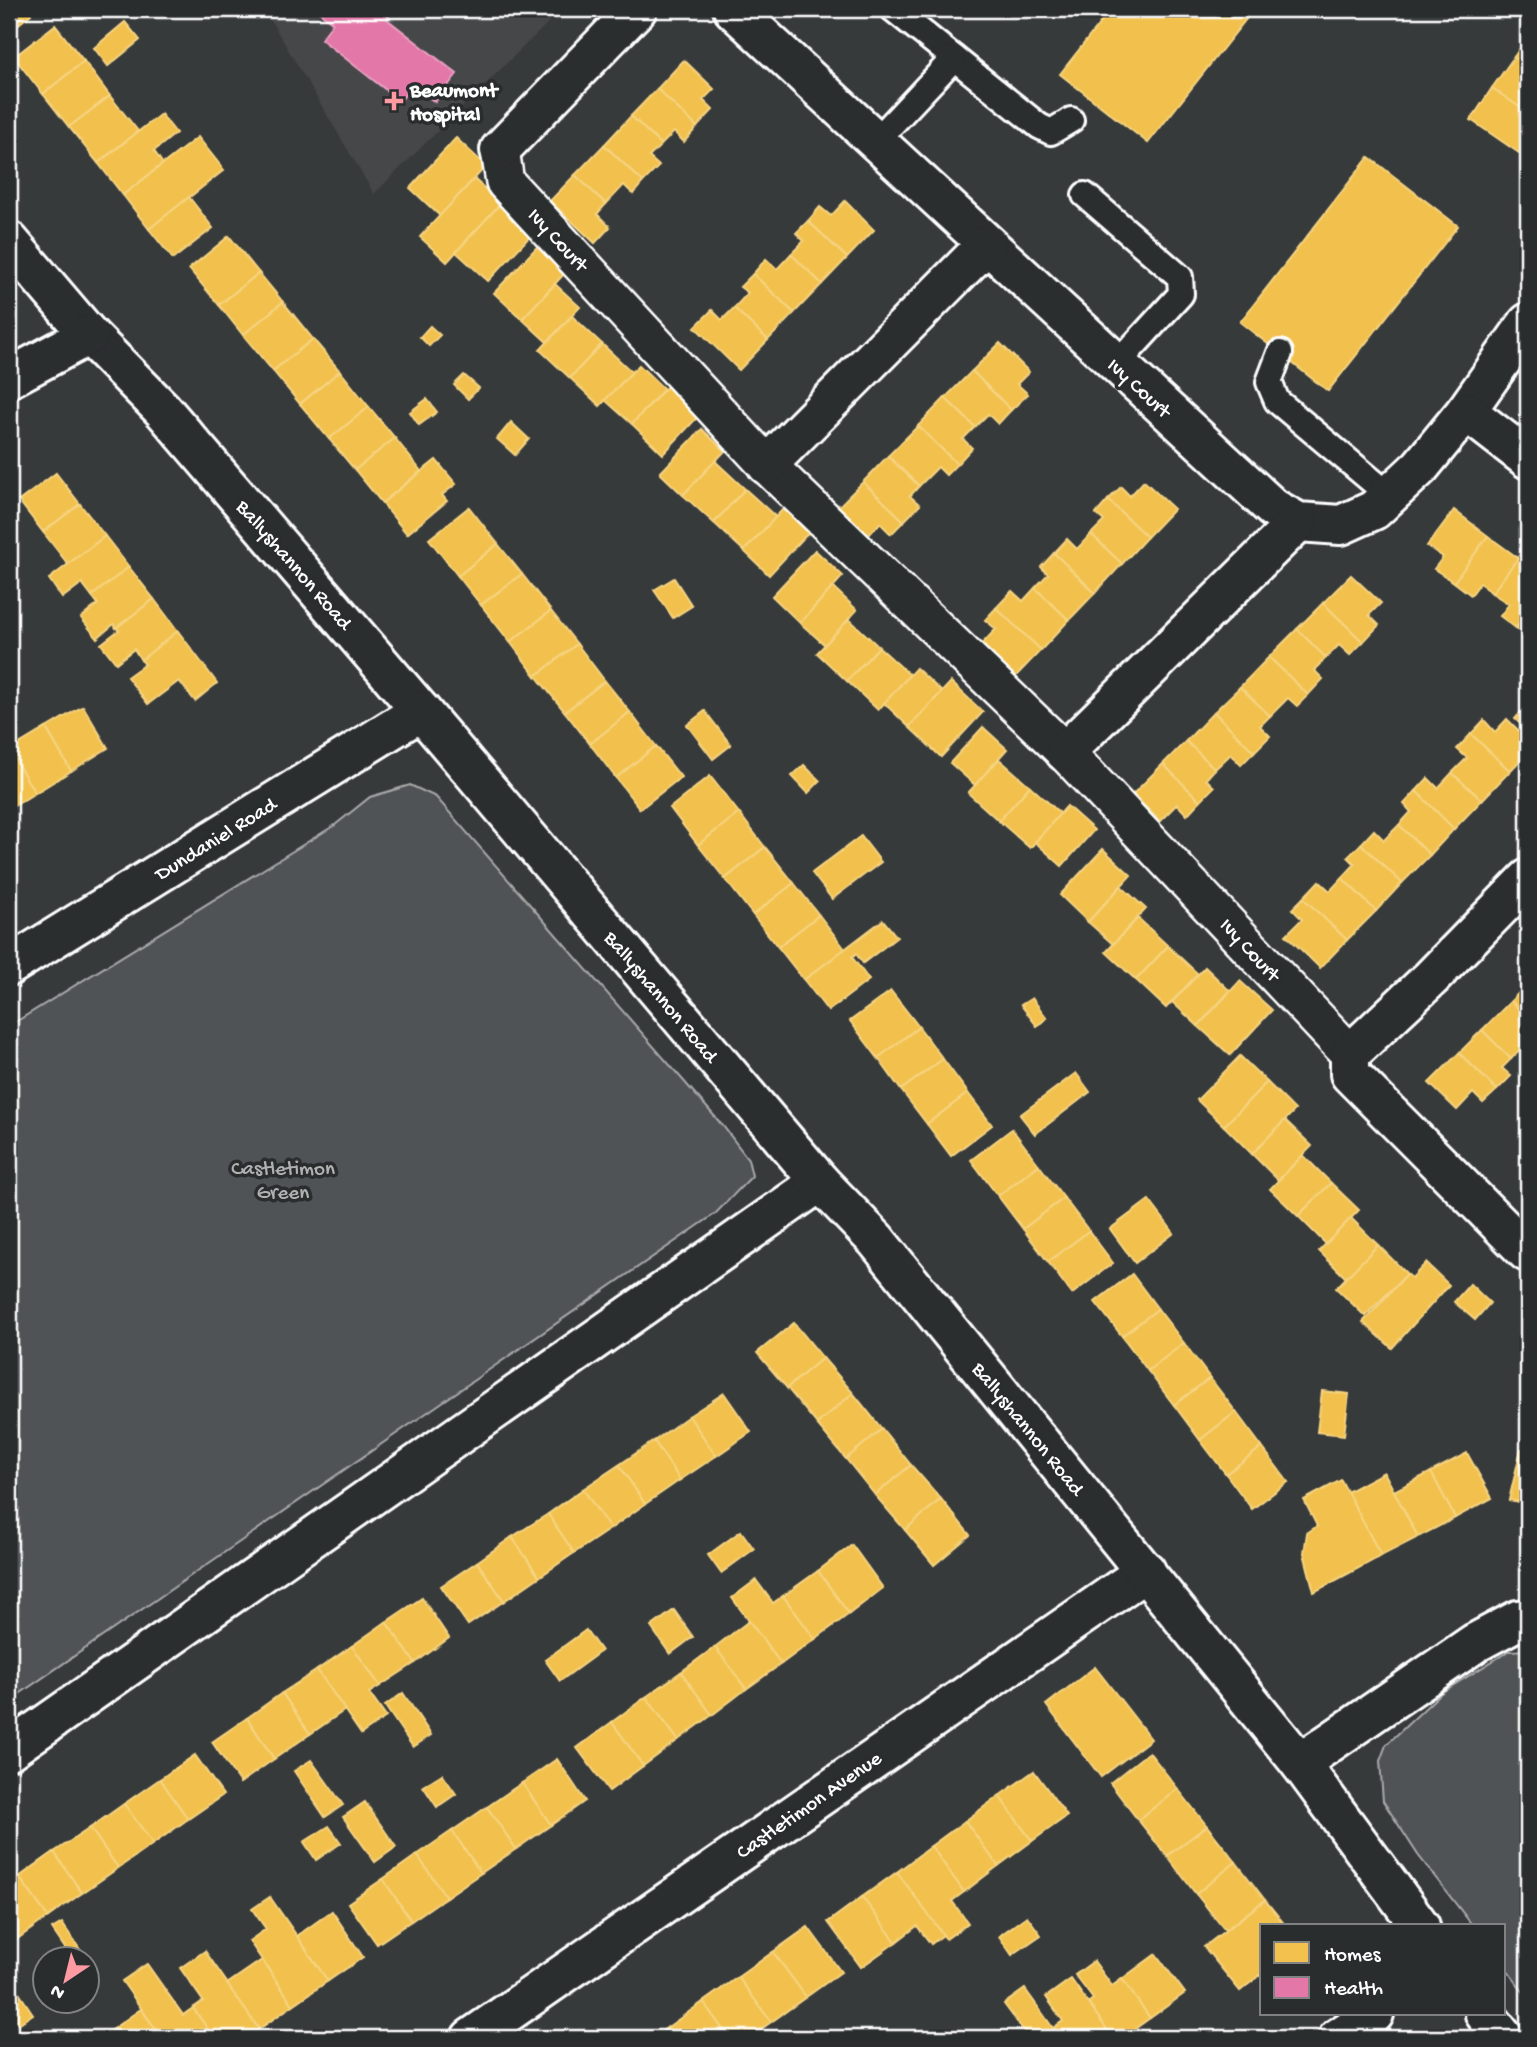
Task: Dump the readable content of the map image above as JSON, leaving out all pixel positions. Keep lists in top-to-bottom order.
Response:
{
  "streets": {
    "street": [
      "Ivy Court",
      "Ballyshannon Road",
      "Dundaniel Road",
      "Castletimon Avenue"
    ]
  },
  "crossings": [
    ["Ballyshannon Road", "Dundaniel Road"],
    ["Ballyshannon Road", "Castletimon Avenue"]
  ],
  "parks": ["Castletimon Green"],
  "places": {
    "health": ["Beaumont Hospital"]
  },
  "legend": ["Homes", "Health"],
  "north": "bottom left"
}
